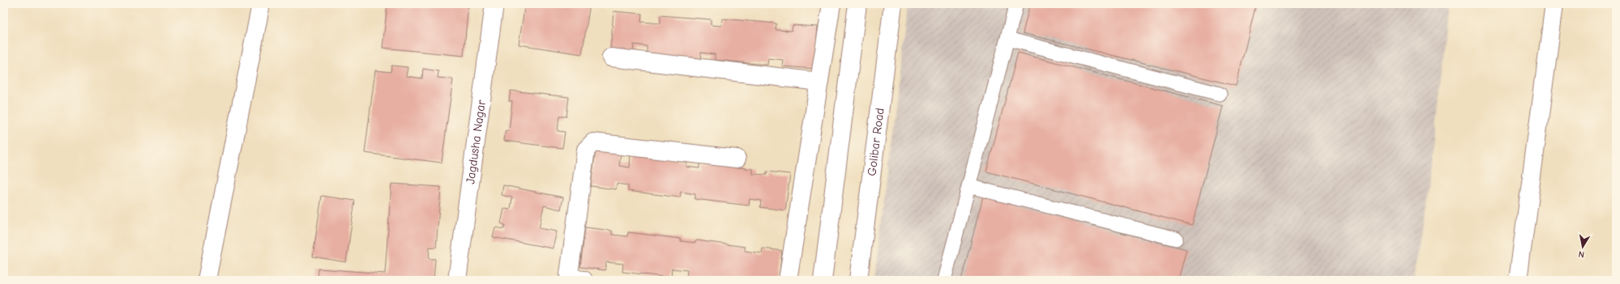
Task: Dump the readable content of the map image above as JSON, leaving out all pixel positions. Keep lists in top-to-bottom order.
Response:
{
  "streets": {
    "street": ["Jagdusha Nagar", "Golibar Road"]
  },
  "north": "bottom"
}
